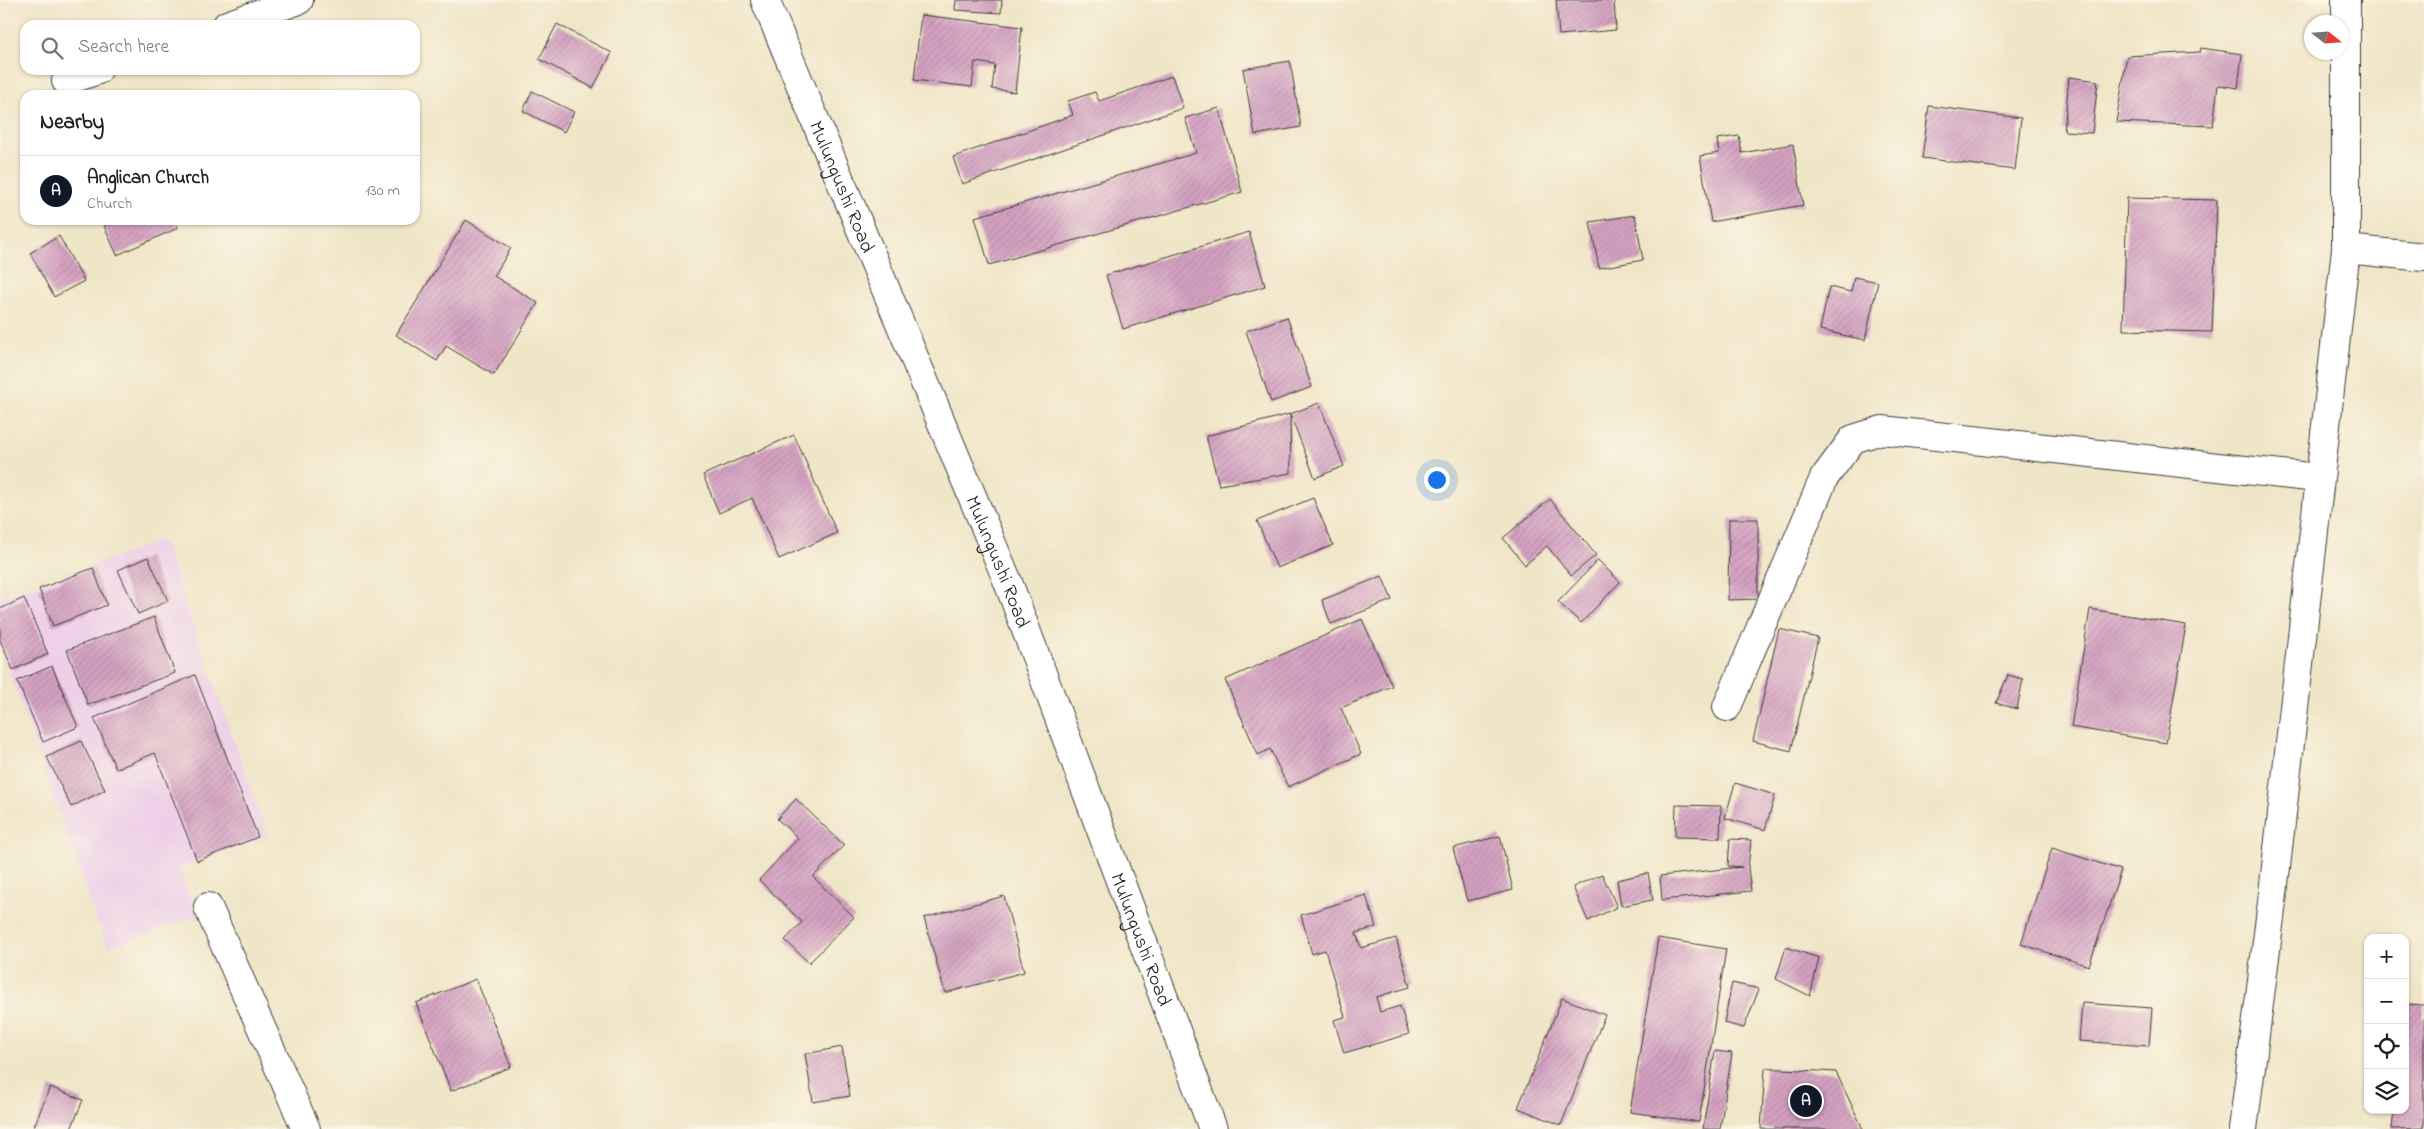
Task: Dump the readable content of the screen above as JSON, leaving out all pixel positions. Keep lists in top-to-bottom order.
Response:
{
  "streets": {
    "street": ["Mulungushi Road"]
  },
  "north": "right",
  "page": {
    "search": "Search here",
    "heading": "Nearby",
    "list": [
      {
        "mark": "A",
        "name": "Anglican Church",
        "note": "Church",
        "value": "130 m"
      }
    ],
    "map_buttons": ["+", "−"],
    "pins": "A"
  }
}
